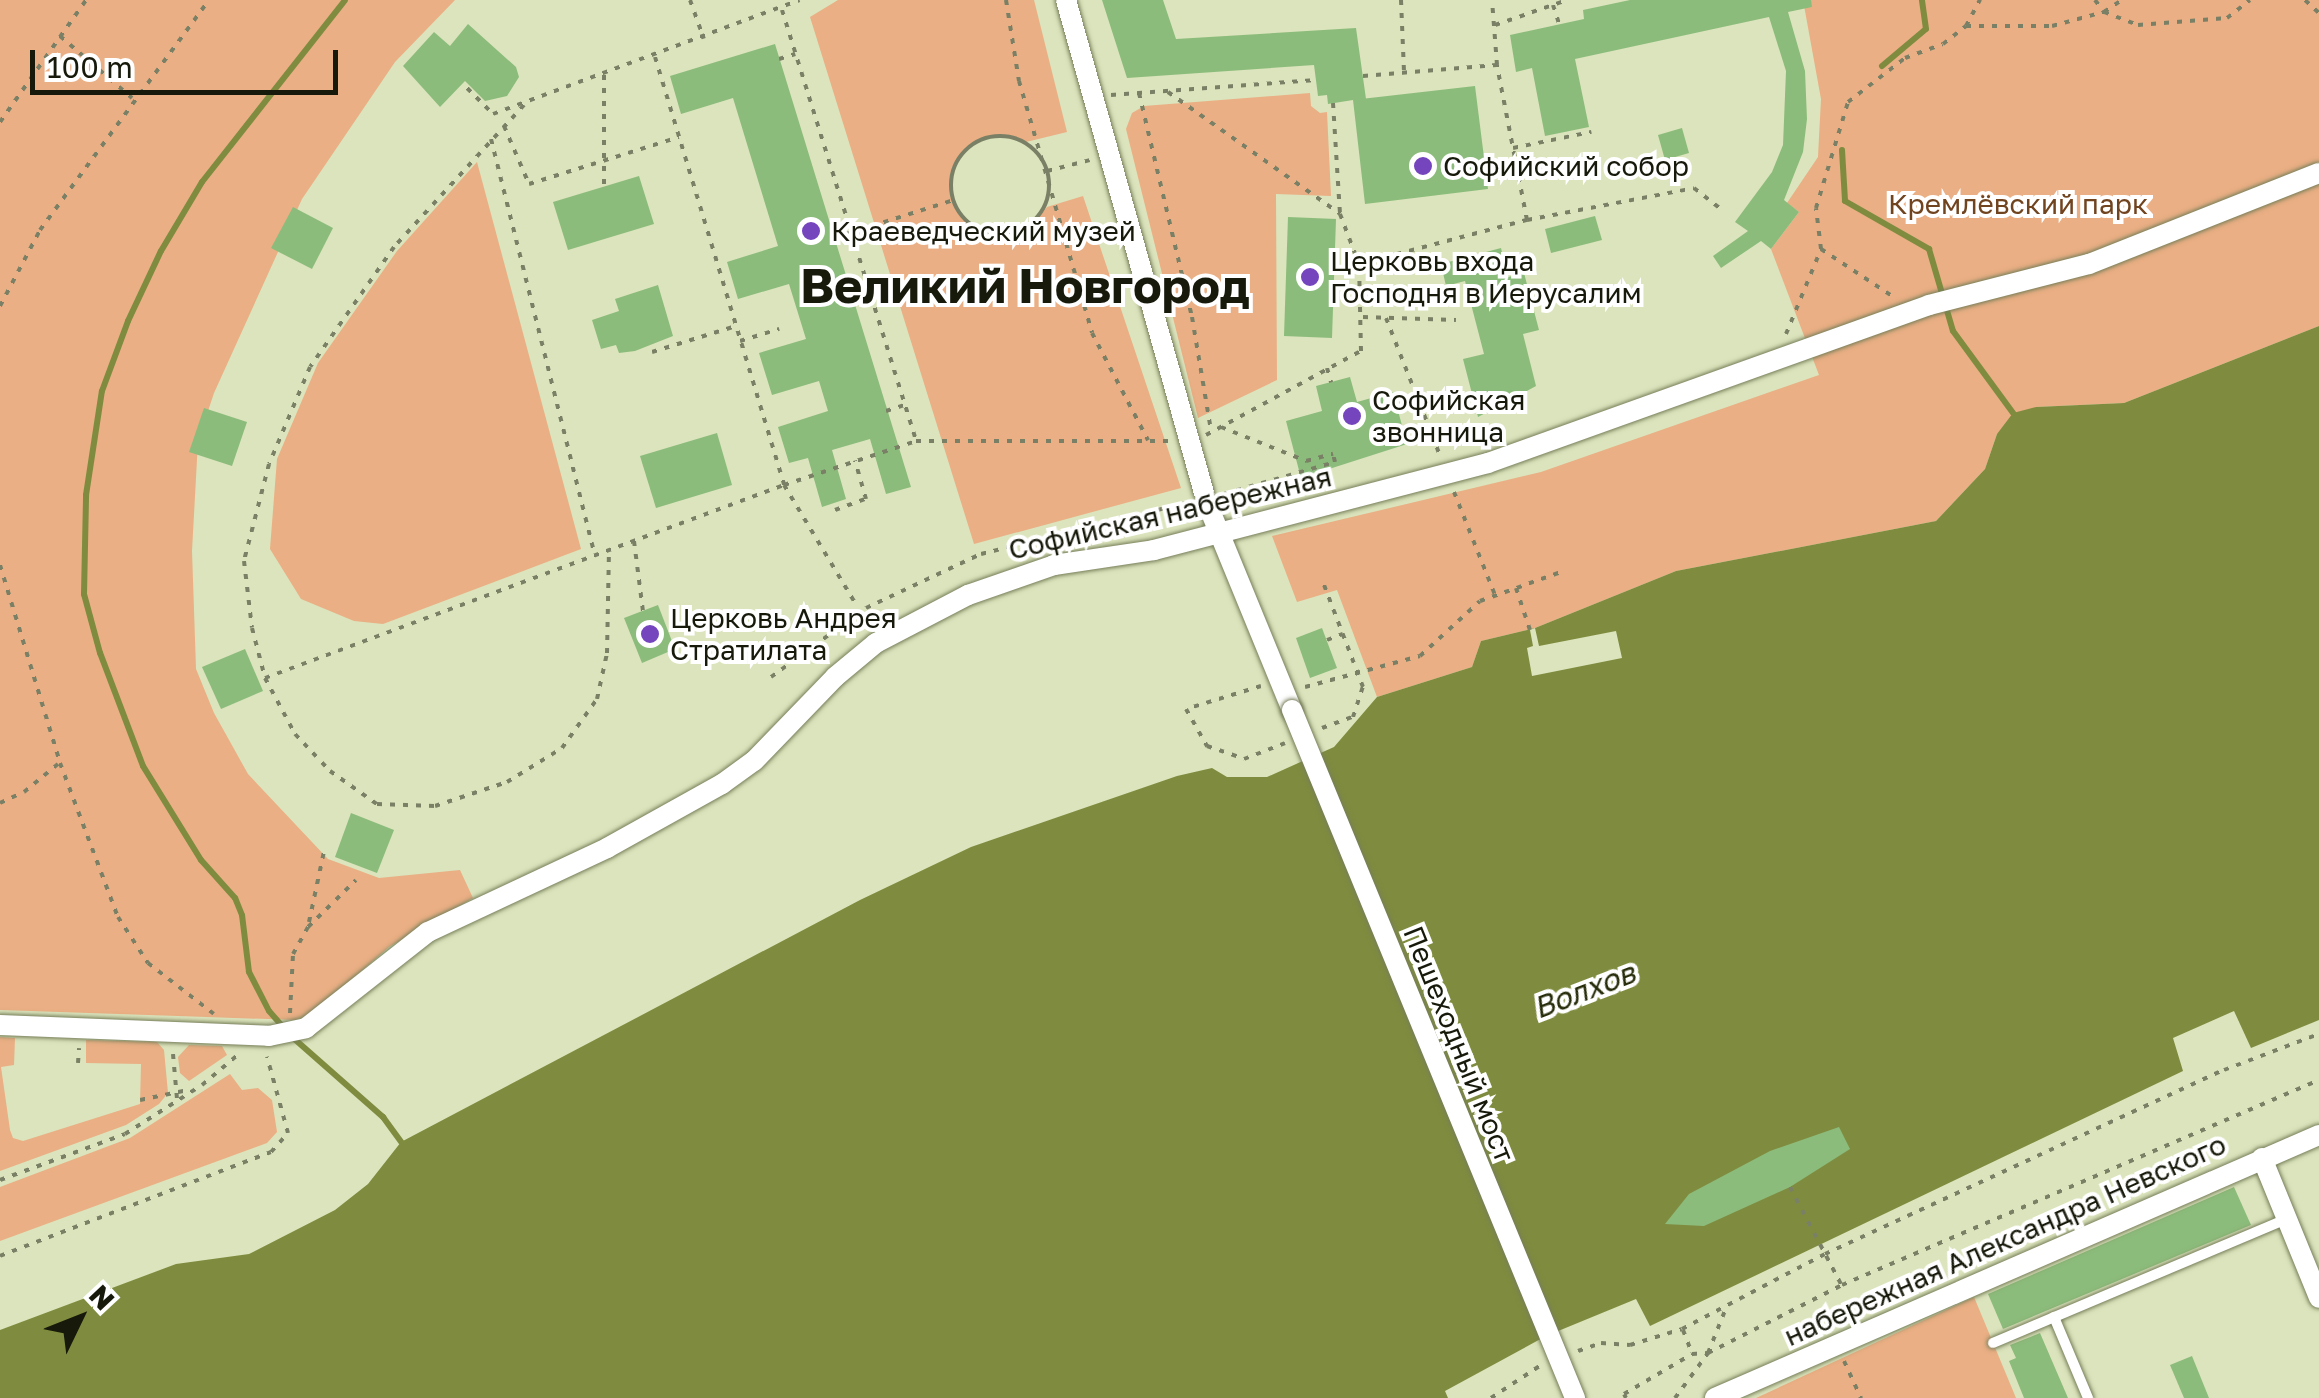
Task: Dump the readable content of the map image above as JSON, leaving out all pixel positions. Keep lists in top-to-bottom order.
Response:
{
  "streets": {
    "street": ["Софийская набережная", "Пешеходный мост", "набережная Александра Невского"]
  },
  "crossings": [
    ["Софийская набережная", "Пешеходный мост"]
  ],
  "districts": ["Великий Новгород"],
  "water": ["Волхов"],
  "parks": ["Кремлёвский парк"],
  "places": [
    "Софийский собор",
    "Краеведческий музей",
    "Церковь входа Господня в Иерусалим",
    "Софийская звонница",
    "Церковь Андрея Стратилата"
  ],
  "scale_bar": "100 m",
  "north": "top right"
}
